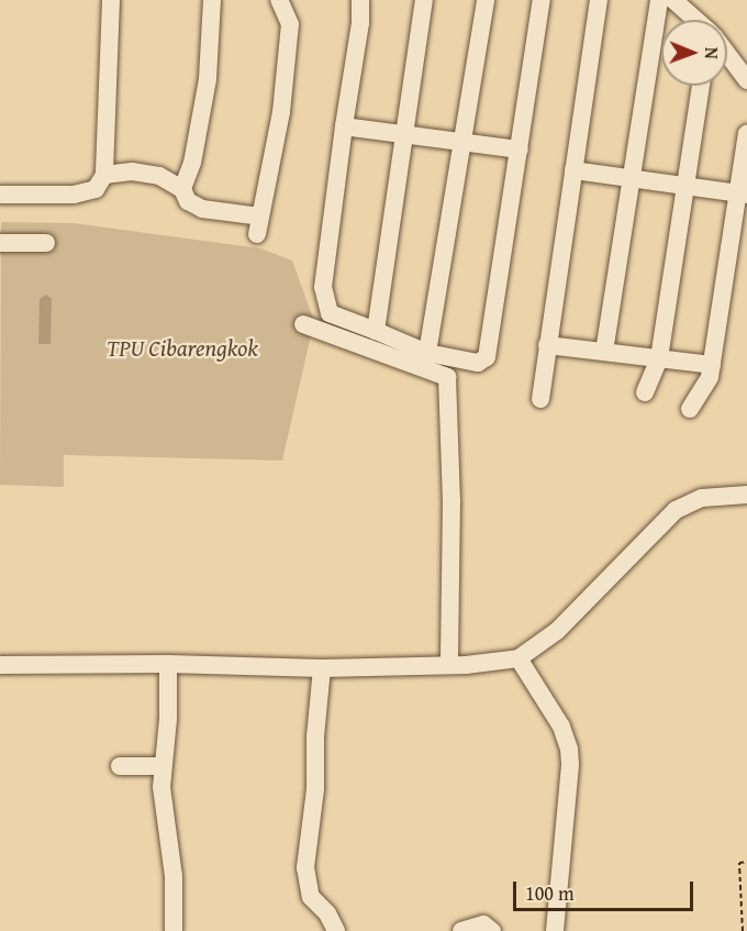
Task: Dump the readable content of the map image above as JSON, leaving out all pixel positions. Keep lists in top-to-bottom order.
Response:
{
  "parks": ["TPU Cibarengkok"],
  "scale_bar": "100 m",
  "north": "right"
}
